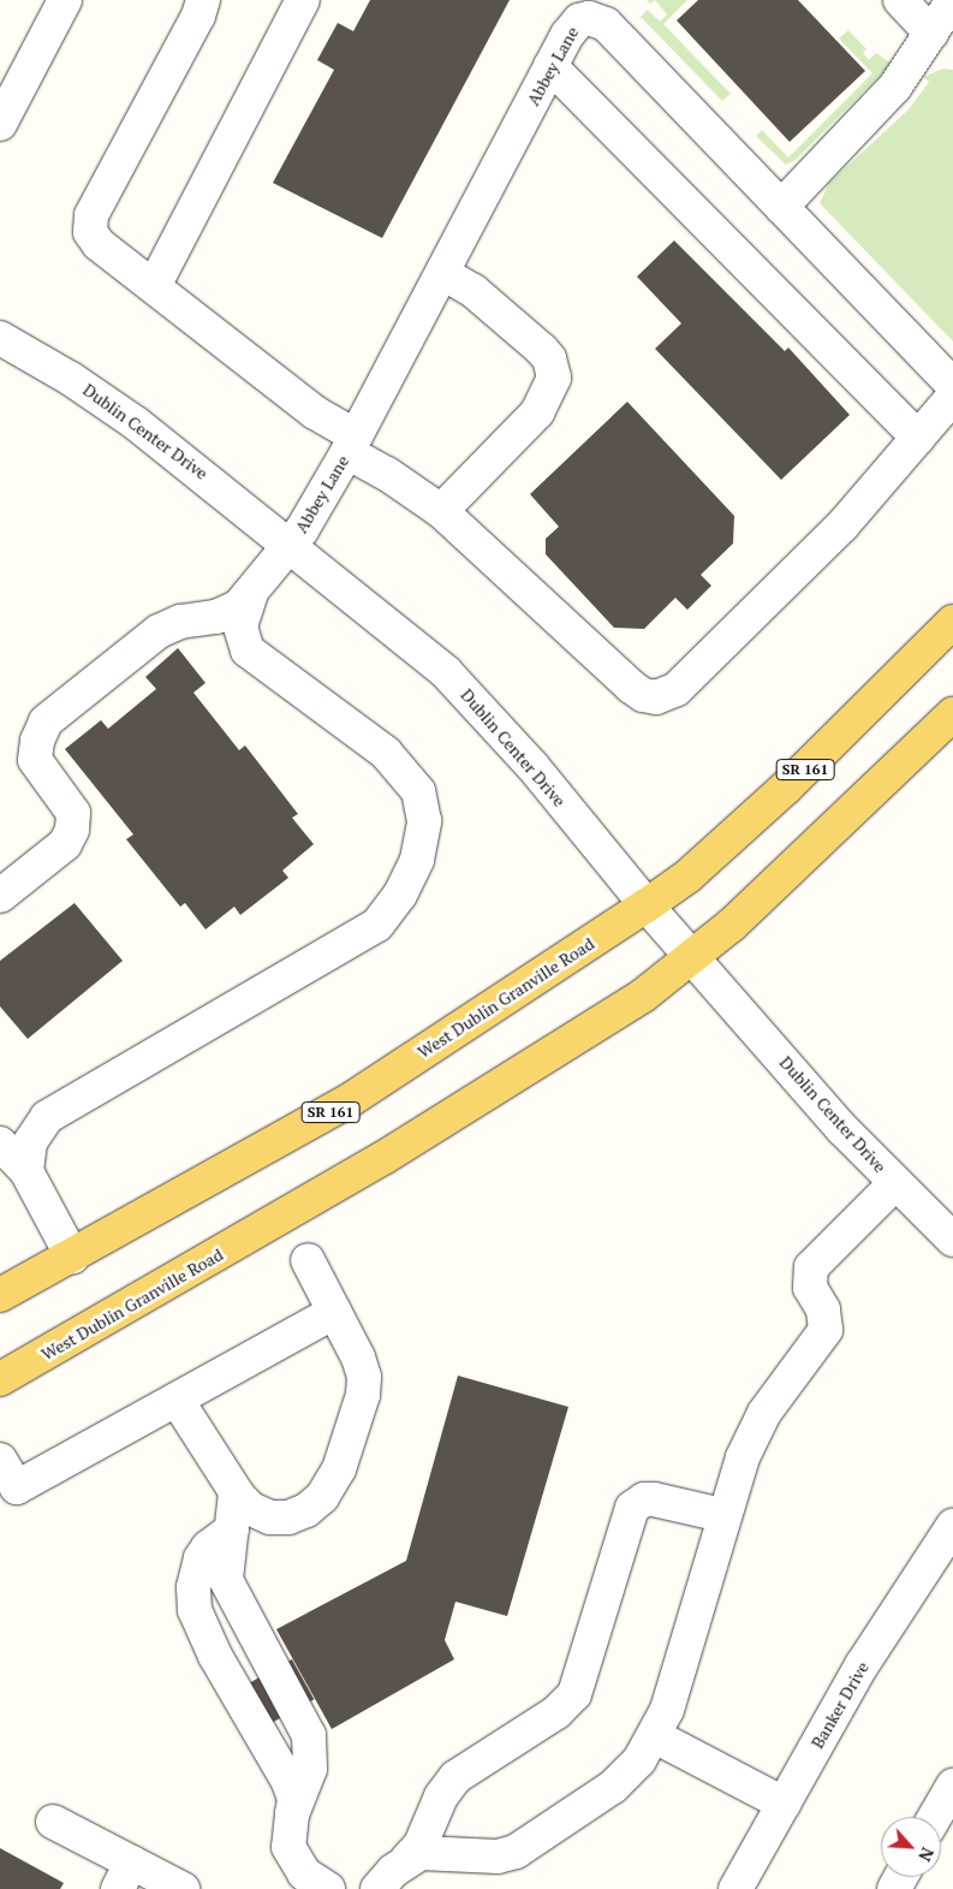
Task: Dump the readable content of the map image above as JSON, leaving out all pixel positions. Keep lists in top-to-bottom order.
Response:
{
  "streets": {
    "main road": ["SR 161", "West Dublin Granville Road"],
    "street": ["Abbey Lane", "Dublin Center Drive", "Banker Drive"]
  },
  "crossings": [
    ["Abbey Lane", "Dublin Center Drive"],
    ["Dublin Center Drive", "West Dublin Granville Road"]
  ],
  "north": "bottom right"
}
